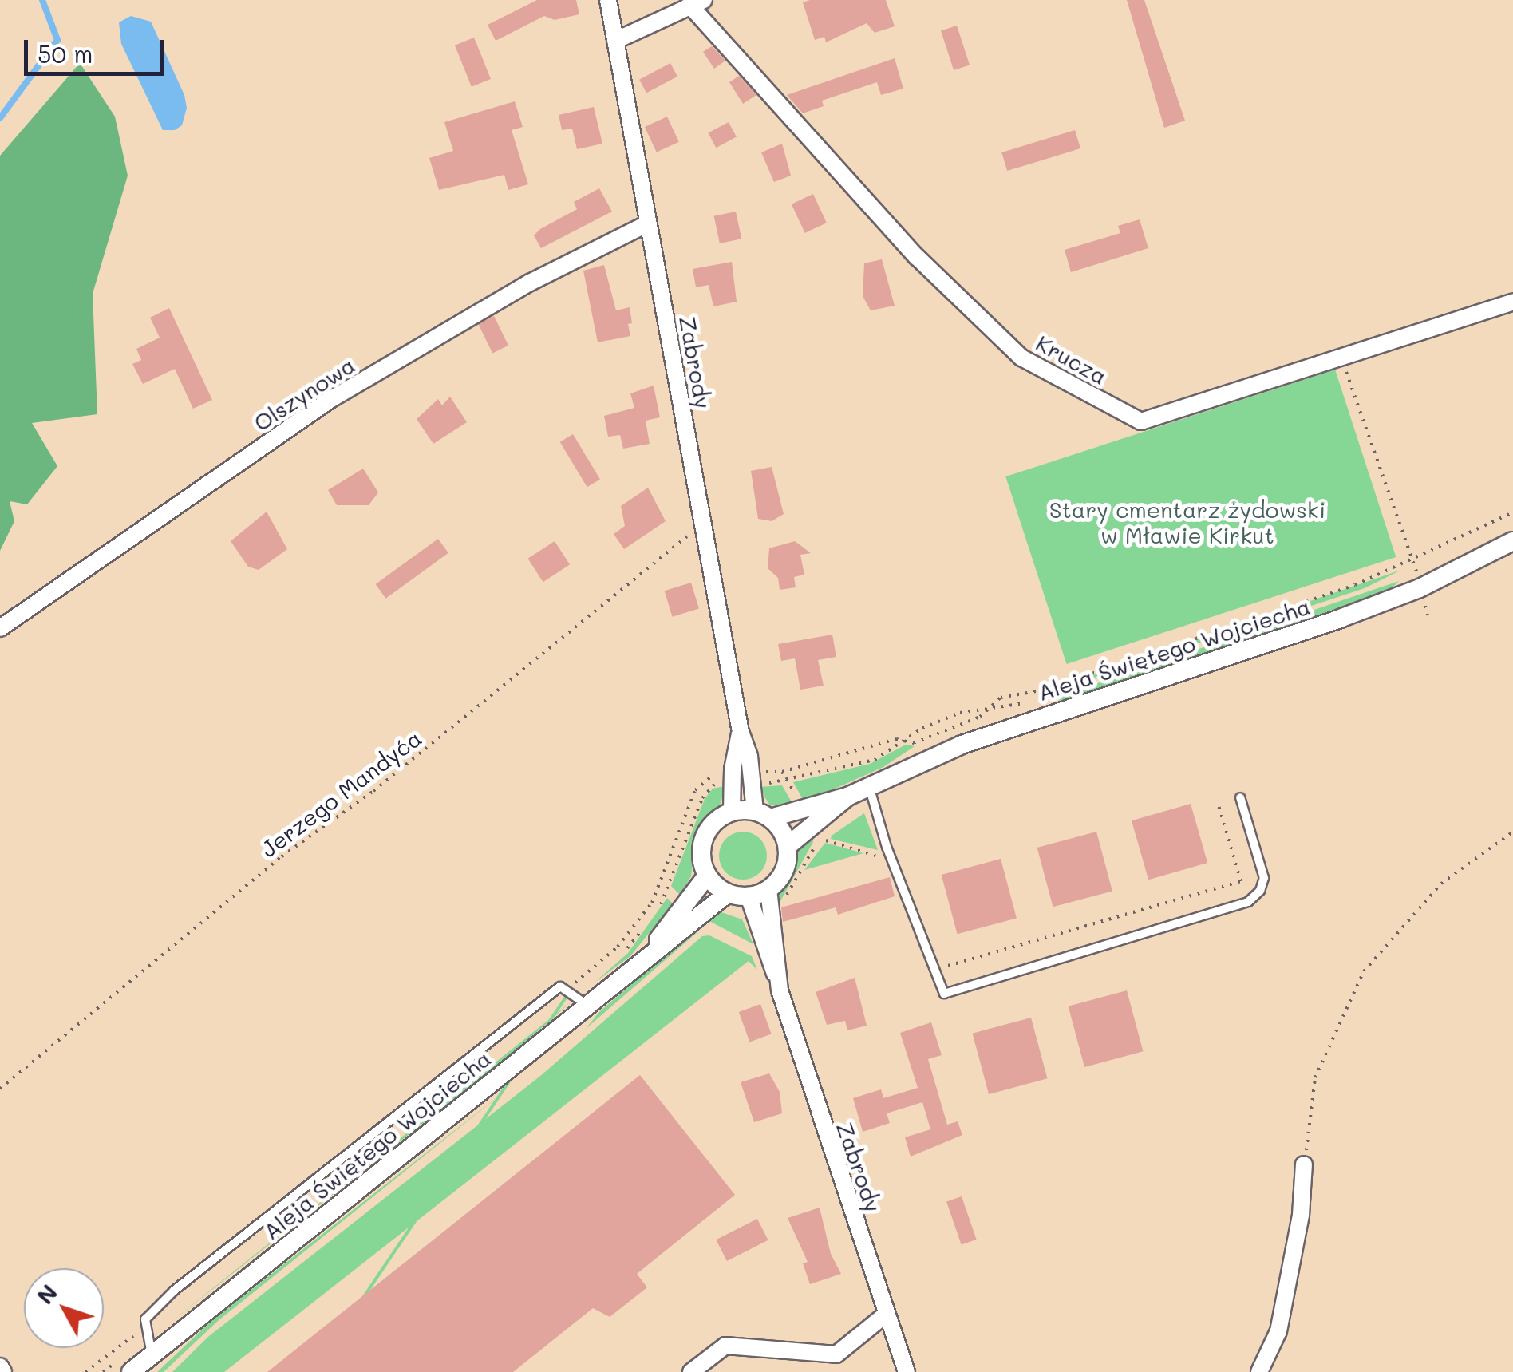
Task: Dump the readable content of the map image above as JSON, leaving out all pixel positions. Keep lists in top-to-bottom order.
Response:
{
  "streets": {
    "street": [
      "Krucza",
      "Zabrody",
      "Olszynowa",
      "Aleja Świętego Wojciecha"
    ],
    "path": ["Jerzego Mandyća"]
  },
  "crossings": [
    ["Zabrody", "Olszynowa"],
    ["Zabrody", "Aleja Świętego Wojciecha"],
    ["Zabrody", "Jerzego Mandyća"]
  ],
  "parks": ["Stary cmentarz żydowski w Mławie Kirkut"],
  "scale_bar": "50 m",
  "north": "top left"
}
